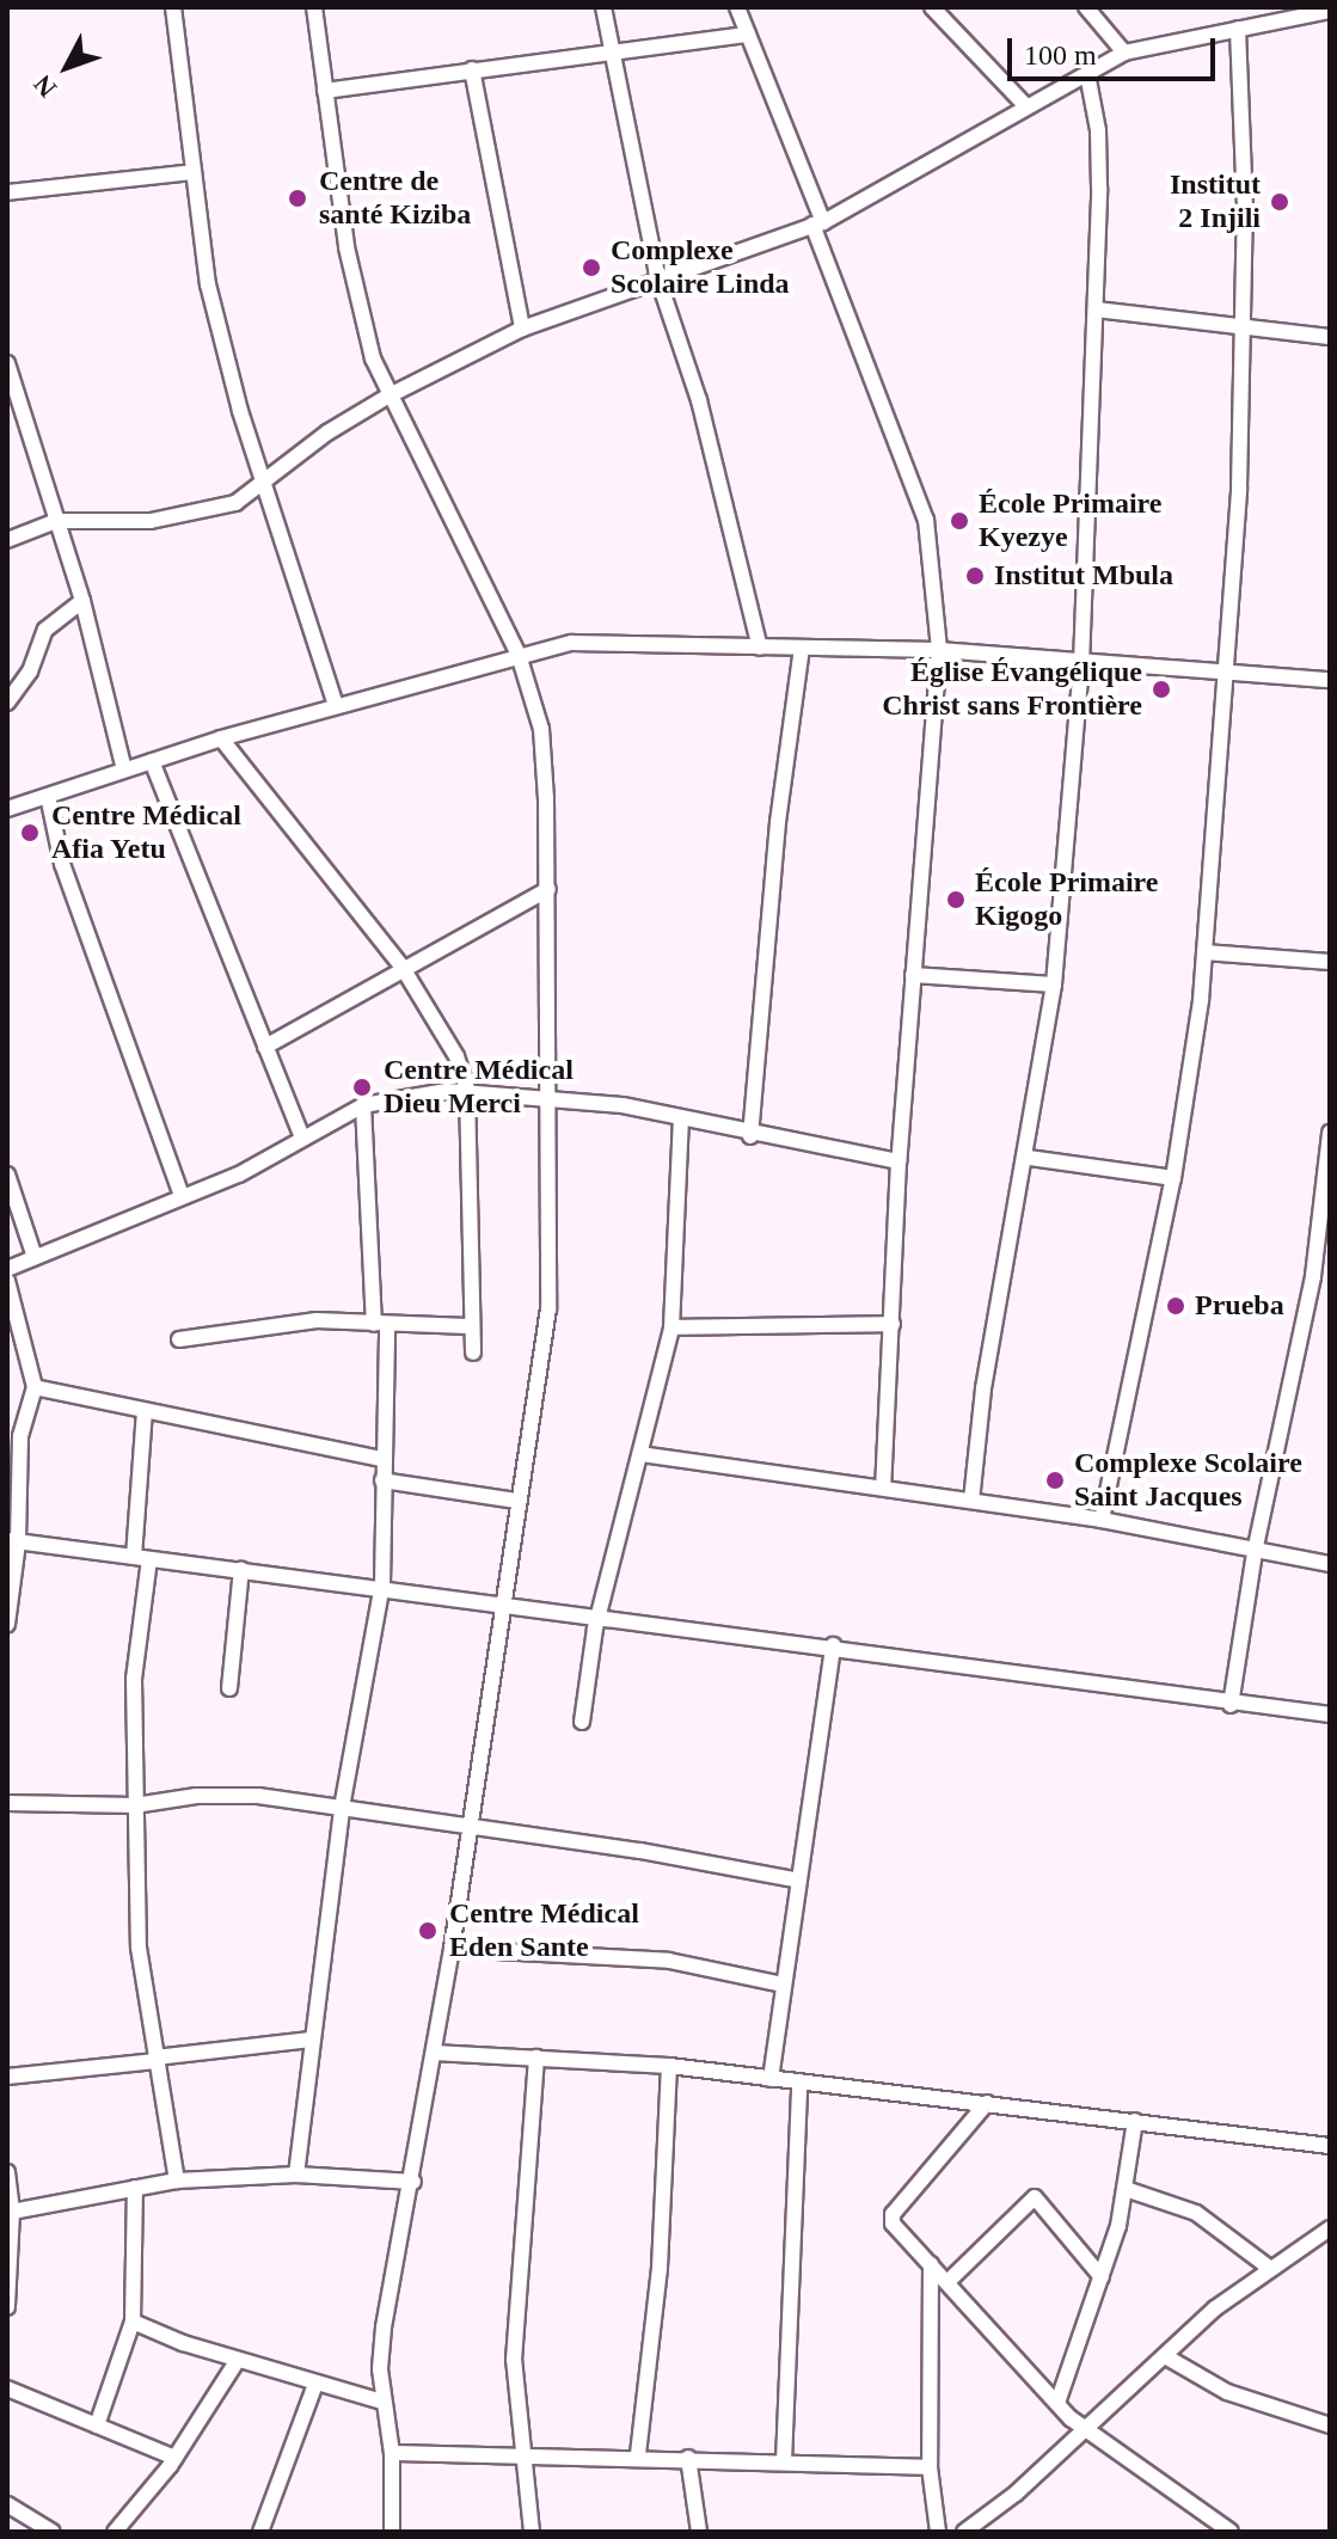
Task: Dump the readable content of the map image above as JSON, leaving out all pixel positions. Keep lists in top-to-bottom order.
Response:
{
  "places": [
    "Centre de santé Kiziba",
    "Institut 2 Injili",
    "Complexe Scolaire Linda",
    "École Primaire Kyezye",
    "Institut Mbula",
    "Église Évangélique Christ sans Frontière",
    "Centre Médical Afia Yetu",
    "École Primaire Kigogo",
    "Centre Médical Dieu Merci",
    "Prueba",
    "Complexe Scolaire Saint Jacques",
    "Centre Médical Eden Sante"
  ],
  "scale_bar": "100 m",
  "north": "bottom left"
}
